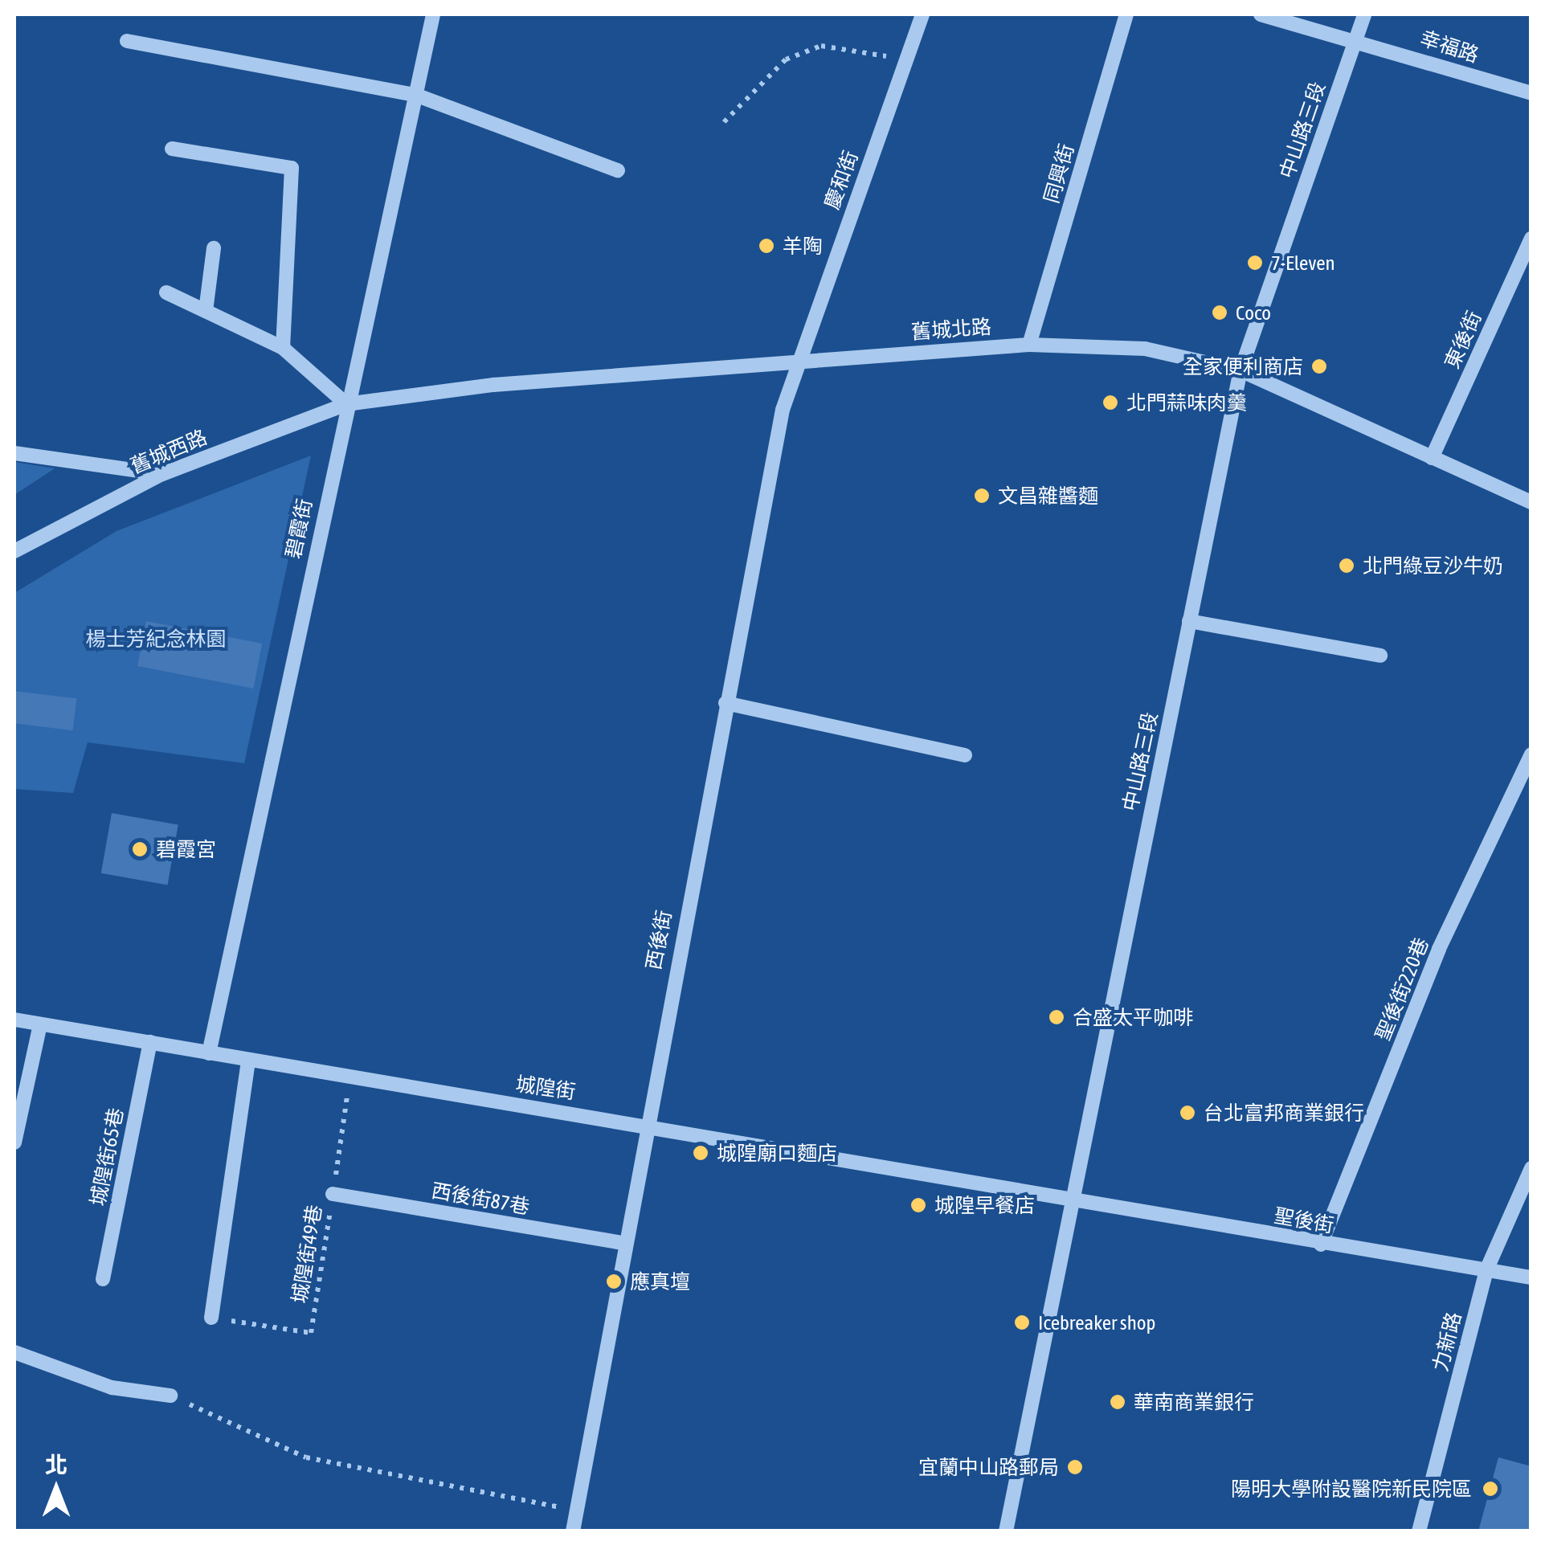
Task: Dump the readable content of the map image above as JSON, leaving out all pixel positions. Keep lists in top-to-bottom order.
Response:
{
  "streets": {
    "street": [
      "幸福路",
      "中山路三段",
      "同興街",
      "慶和街",
      "舊城北路",
      "東後街",
      "舊城西路",
      "碧霞街",
      "西後街",
      "聖後街220巷",
      "城隍街",
      "城隍街65巷",
      "西後街87巷",
      "聖後街",
      "力新路"
    ],
    "path": ["城隍街49巷"]
  },
  "crossings": [
    ["幸福路", "中山路三段"],
    ["中山路三段", "舊城北路"],
    ["中山路三段", "城隍街"],
    ["中山路三段", "聖後街"],
    ["同興街", "舊城北路"],
    ["慶和街", "舊城北路"],
    ["慶和街", "西後街"],
    ["舊城北路", "東後街"],
    ["舊城北路", "舊城西路"],
    ["舊城北路", "碧霞街"],
    ["舊城北路", "西後街"],
    ["舊城西路", "碧霞街"],
    ["碧霞街", "城隍街"],
    ["西後街", "城隍街"],
    ["西後街", "西後街87巷"],
    ["聖後街220巷", "聖後街"],
    ["城隍街", "城隍街65巷"],
    ["城隍街", "聖後街"],
    ["城隍街", "城隍街49巷"],
    ["西後街87巷", "城隍街49巷"],
    ["聖後街", "力新路"]
  ],
  "parks": ["楊士芳紀念林園"],
  "places": [
    "羊陶",
    "7-Eleven",
    "Coco",
    "全家便利商店",
    "北門蒜味肉羹",
    "文昌雜醬麵",
    "北門綠豆沙牛奶",
    "碧霞宮",
    "合盛太平咖啡",
    "台北富邦商業銀行",
    "城隍廟口麵店",
    "城隍早餐店",
    "應真壇",
    "Icebreaker shop",
    "華南商業銀行",
    "宜蘭中山路郵局",
    "陽明大學附設醫院新民院區"
  ],
  "north": "top"
}
